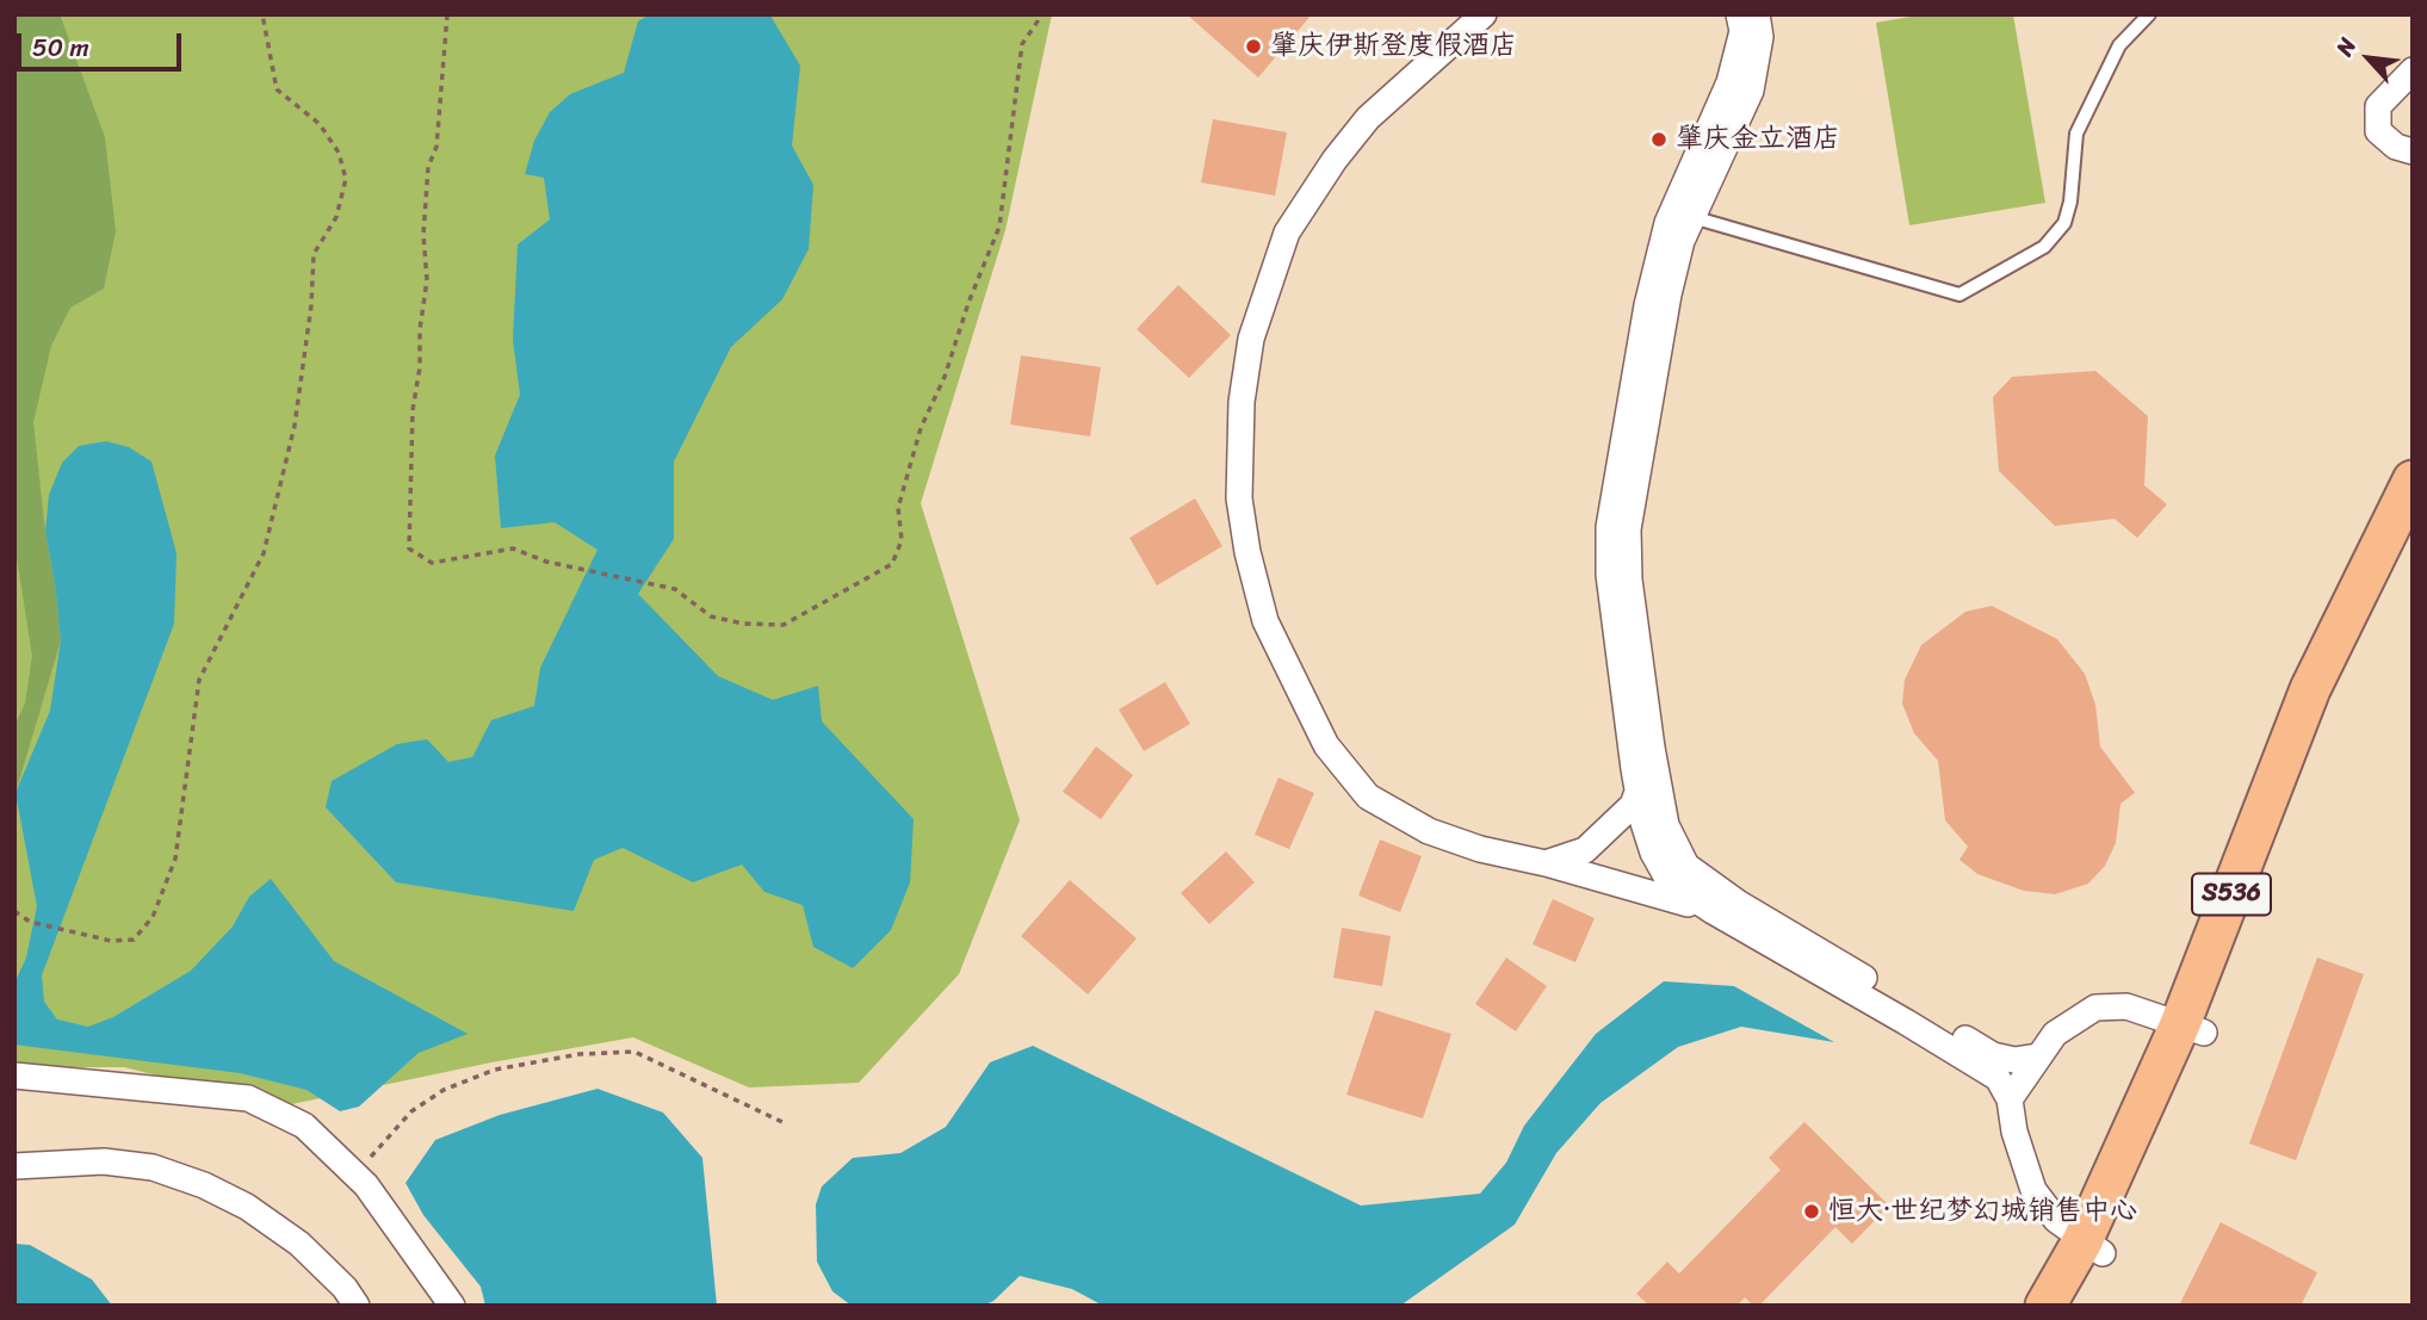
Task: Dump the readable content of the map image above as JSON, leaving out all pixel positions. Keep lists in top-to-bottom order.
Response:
{
  "streets": {
    "main road": ["S536"]
  },
  "places": ["肇庆伊斯登度假酒店", "肇庆金立酒店", "恒大·世纪梦幻城销售中心"],
  "scale_bar": "50 m",
  "north": "top left"
}
